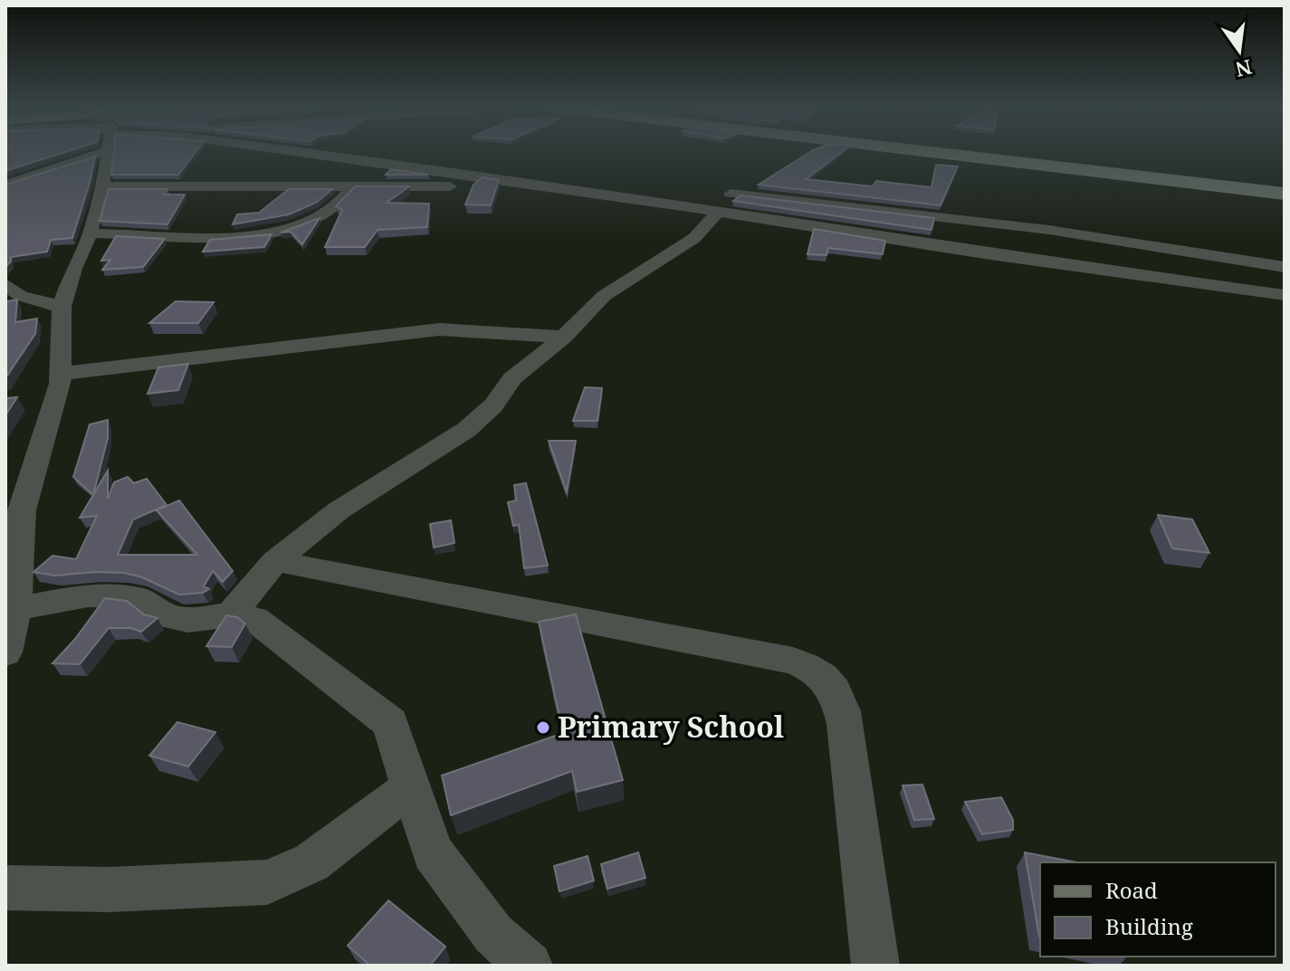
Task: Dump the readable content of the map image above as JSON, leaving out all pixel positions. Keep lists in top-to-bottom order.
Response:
{
  "places": ["Primary School"],
  "legend": ["Road", "Building"],
  "north": "bottom"
}
